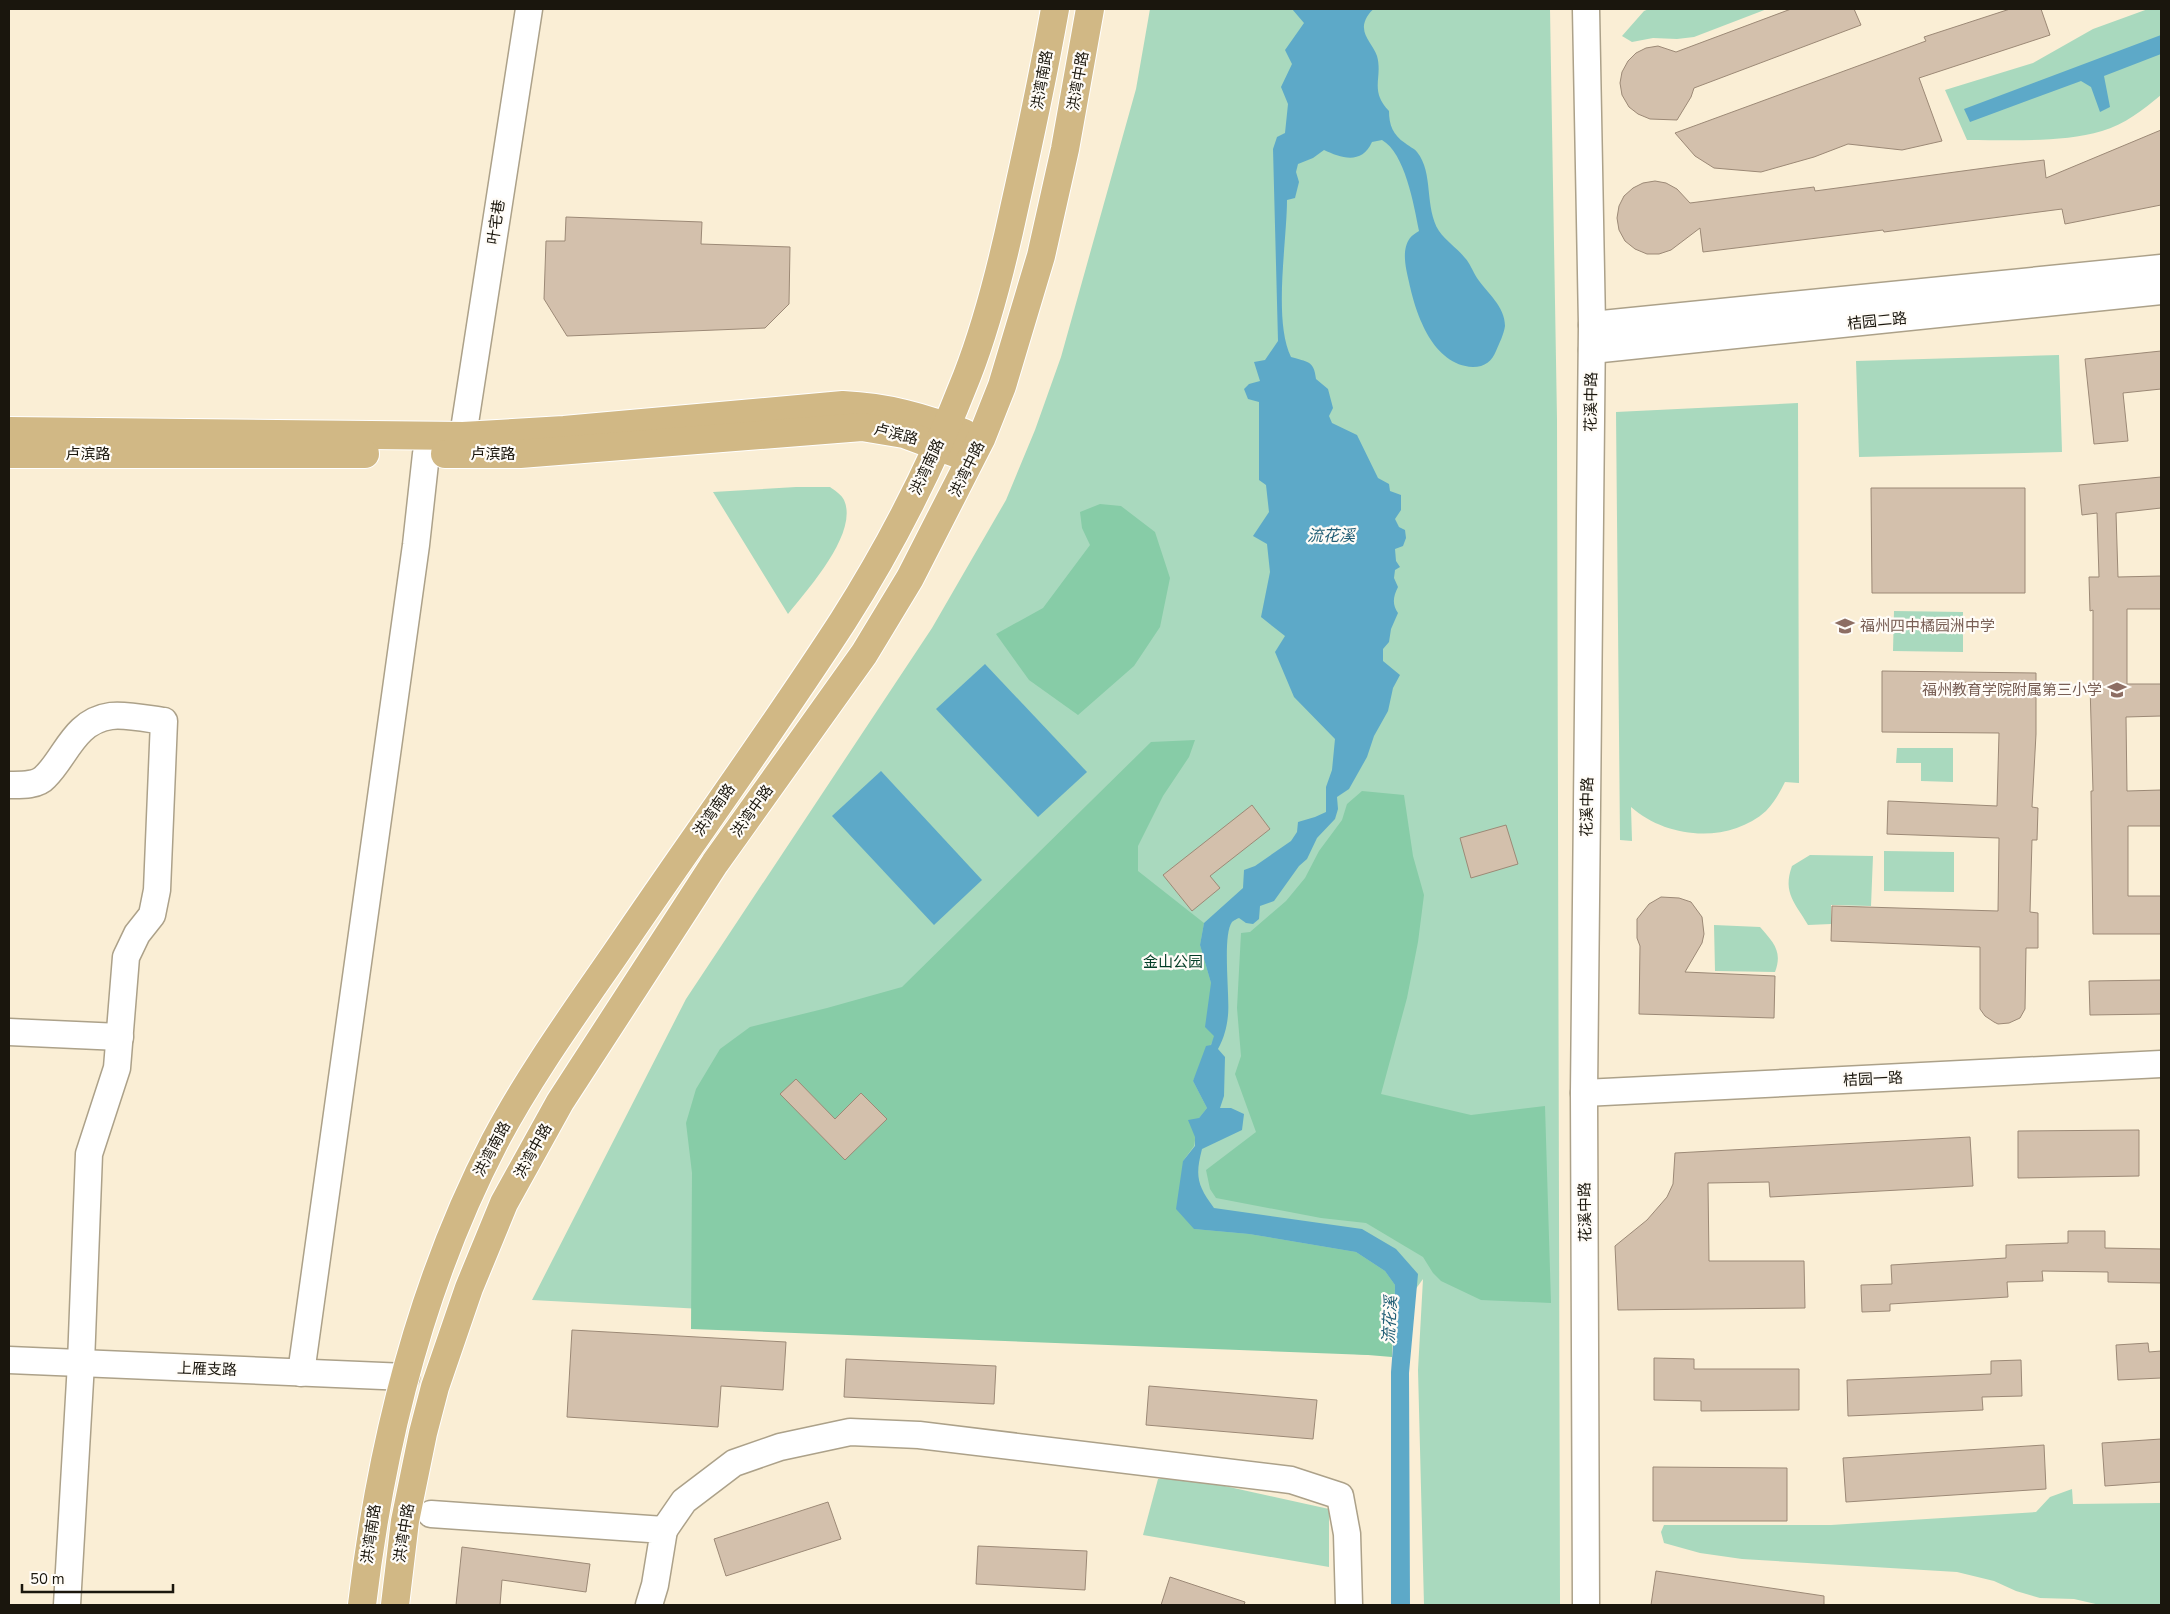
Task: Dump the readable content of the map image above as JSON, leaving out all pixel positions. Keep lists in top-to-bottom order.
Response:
{
  "streets": {
    "main road": ["洪湾南路", "洪湾中路", "卢滨路"],
    "street": [
      "叶宅巷",
      "桔园二路",
      "花溪中路",
      "桔园一路",
      "上雁支路"
    ]
  },
  "crossings": [
    ["洪湾南路", "卢滨路"],
    ["洪湾南路", "上雁支路"],
    ["洪湾中路", "卢滨路"],
    ["桔园二路", "花溪中路"],
    ["花溪中路", "桔园一路"]
  ],
  "water": ["流花溪"],
  "parks": ["金山公园"],
  "places": {
    "school or university": ["福州四中橘园洲中学", "福州教育学院附属第三小学"]
  },
  "scale_bar": "50 m"
}
